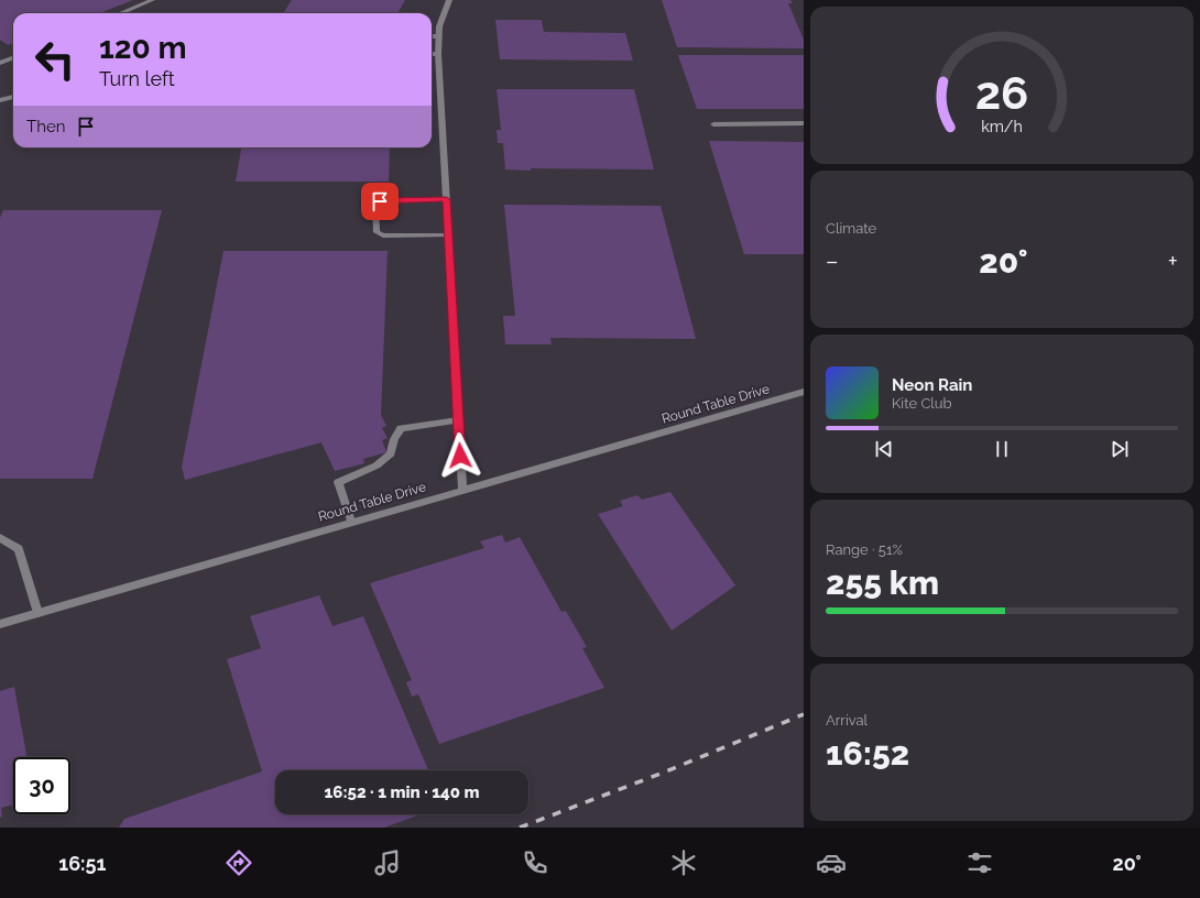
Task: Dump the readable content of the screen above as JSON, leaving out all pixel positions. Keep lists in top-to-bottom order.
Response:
{
  "streets": {
    "street": ["Round Table Drive"]
  },
  "page": {
    "turn": ["120 m", "Turn left"],
    "then": "Then",
    "tile": [
      "Climate",
      ["Range · 51%", "255 km"],
      ["Arrival", "16:52"]
    ],
    "heat": ["−", "20°", "+"],
    "song": ["Neon Rain", "Kite Club"],
    "limit": "30",
    "trip": "16:52 · 1 min · 140 m",
    "tabs": ["16:51", "20°"],
    "gauge": ["26", "km/h"]
  }
}
